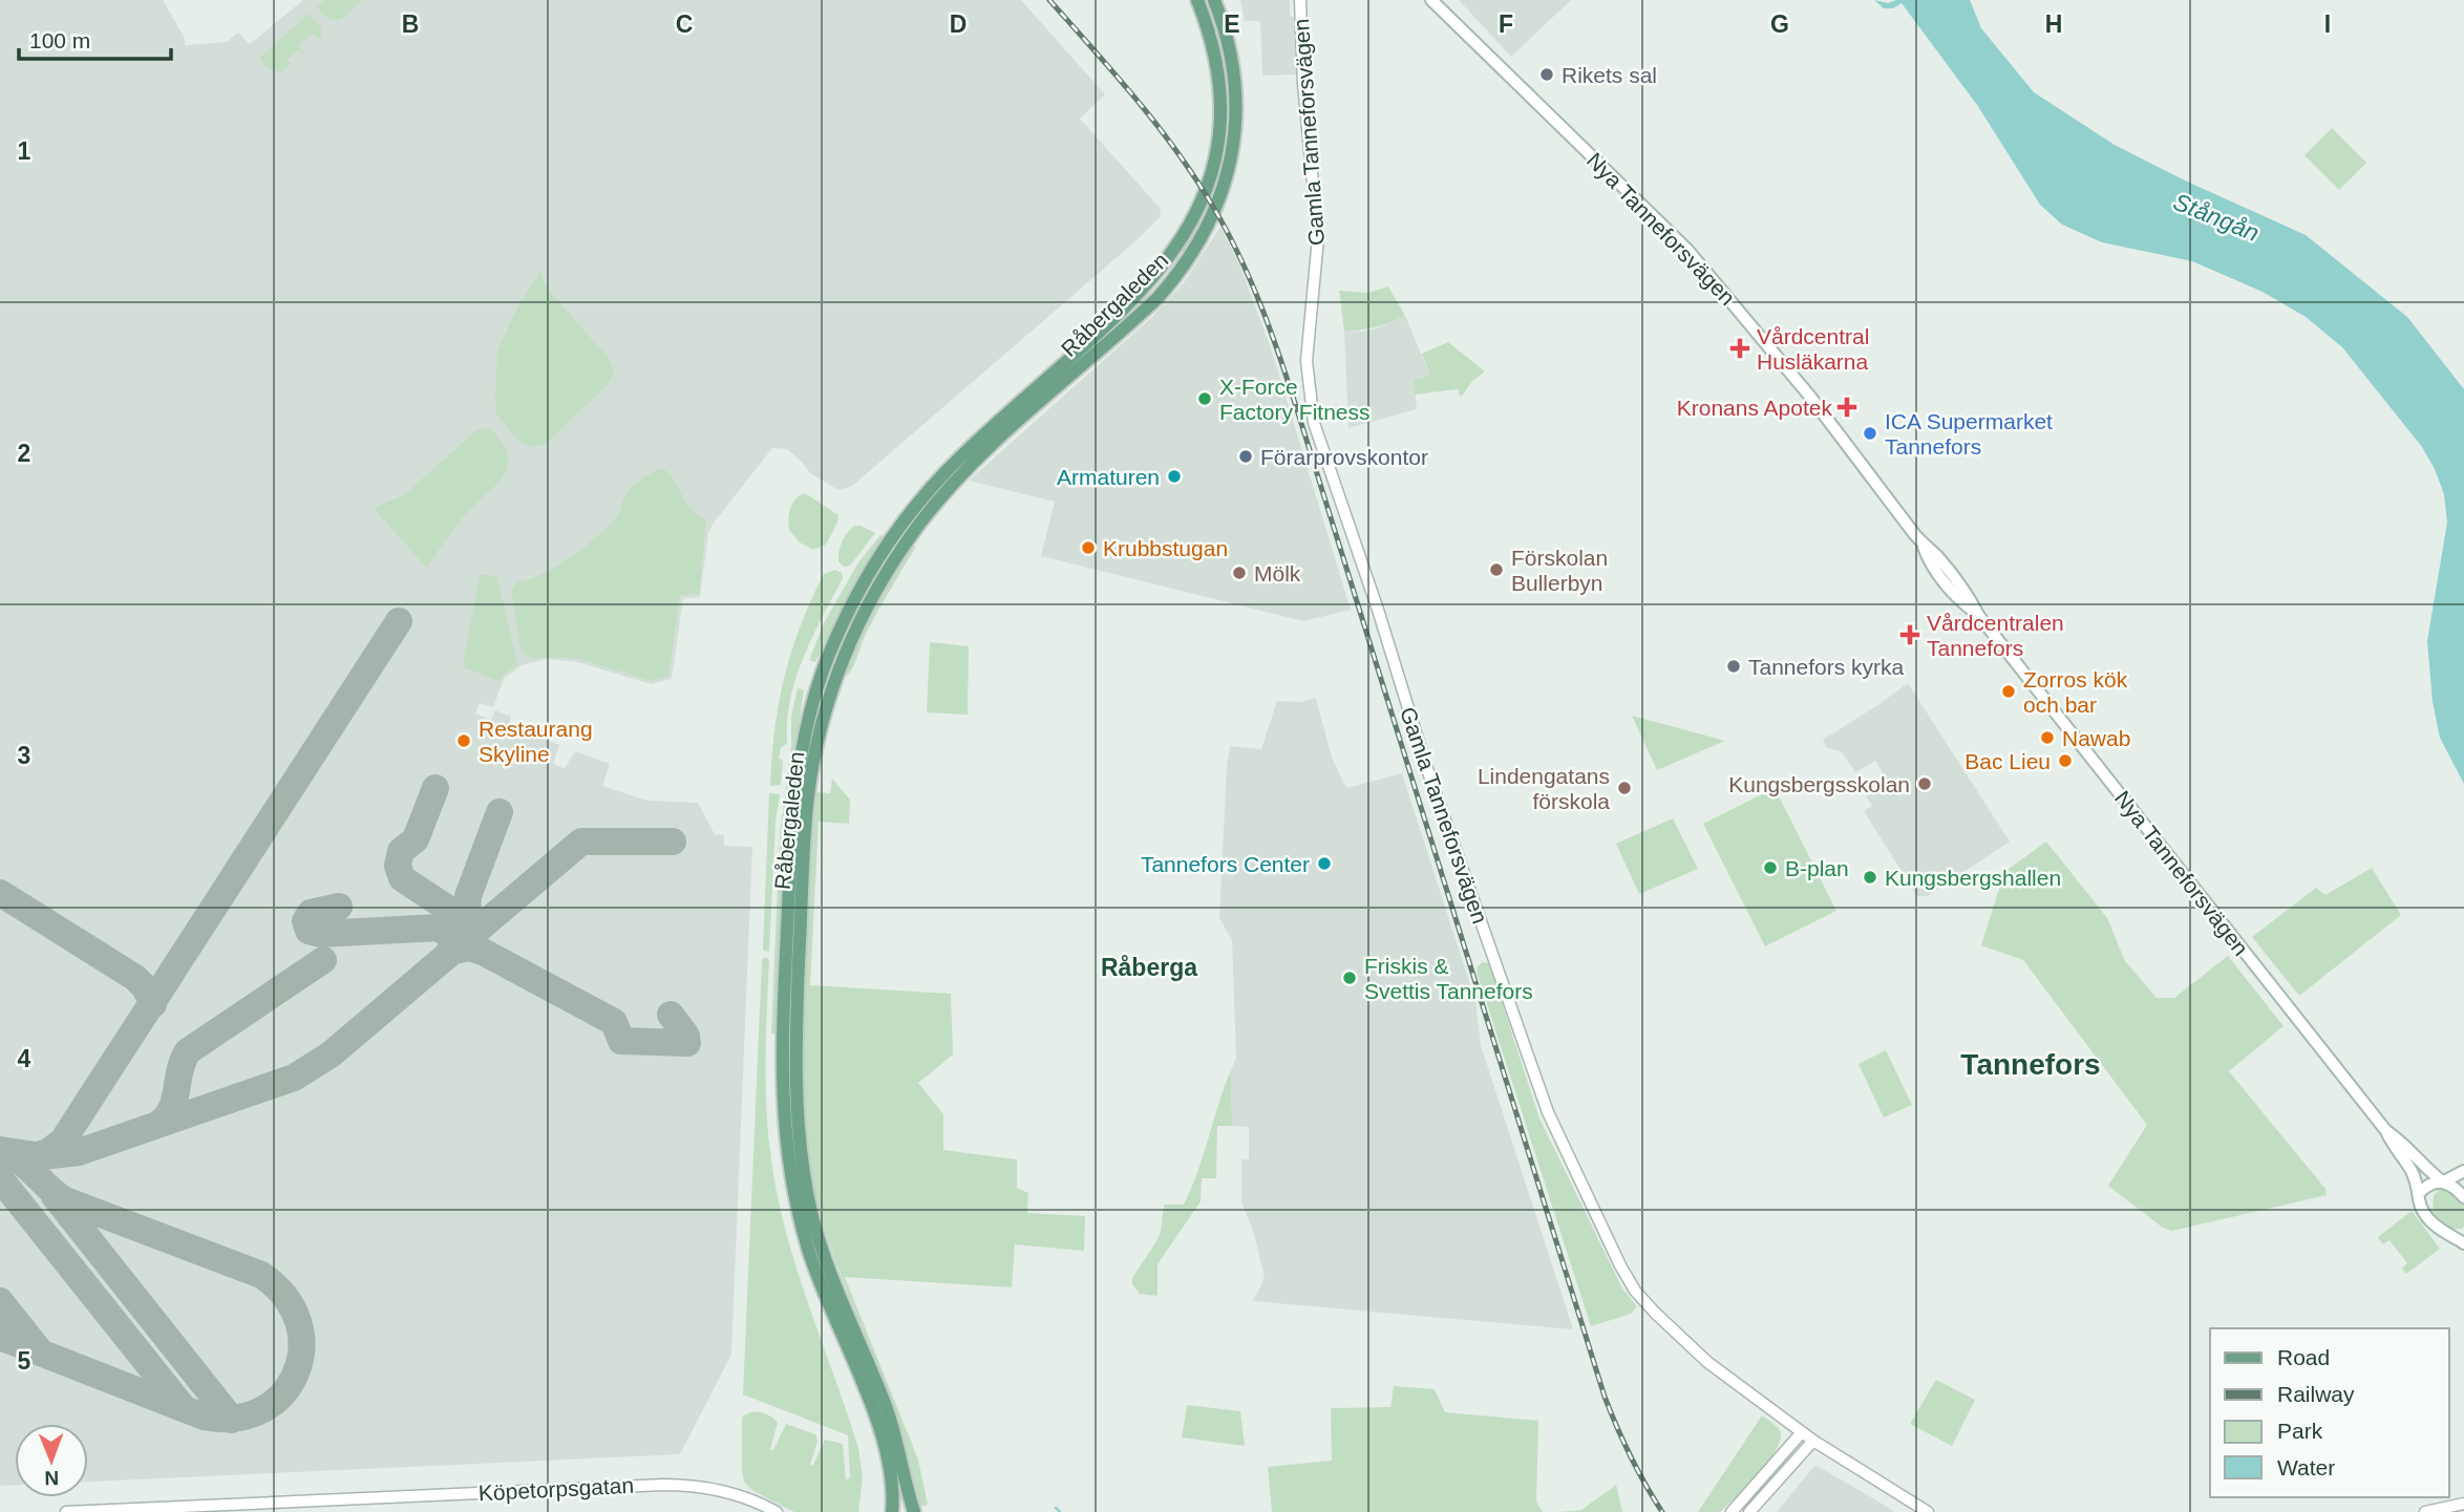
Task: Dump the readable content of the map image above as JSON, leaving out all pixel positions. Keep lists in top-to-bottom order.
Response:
{
  "streets": {
    "main road": ["Nya Tanneforsvägen", "Råbergaleden"],
    "street": ["Gamla Tanneforsvägen", "Köpetorpsgatan"]
  },
  "districts": ["Råberga", "Tannefors"],
  "water": ["Stångån"],
  "places": {
    "other": [
      "Rikets sal",
      "X-Force Factory Fitness",
      "ICA Supermarket Tannefors",
      "Förarprovskontor",
      "Armaturen",
      "Krubbstugan",
      "Förskolan Bullerbyn",
      "Mölk",
      "Tannefors kyrka",
      "Zorros kök och bar",
      "Nawab",
      "Restaurang Skyline",
      "Bac Lieu",
      "Kungsbergsskolan",
      "Lindengatans förskola",
      "Tannefors Center",
      "B-plan",
      "Kungsbergshallen",
      "Friskis & Svettis Tannefors"
    ],
    "health": ["Vårdcentral Husläkarna", "Kronans Apotek", "Vårdcentralen Tannefors"]
  },
  "legend": [
    "Road",
    "Railway",
    "Park",
    "Water"
  ],
  "scale_bar": "100 m",
  "north": "bottom",
  "grid": {
    "columns": [
      "B",
      "C",
      "D",
      "E",
      "F",
      "G",
      "H",
      "I"
    ],
    "rows": [
      "1",
      "2",
      "3",
      "4",
      "5"
    ]
  }
}
